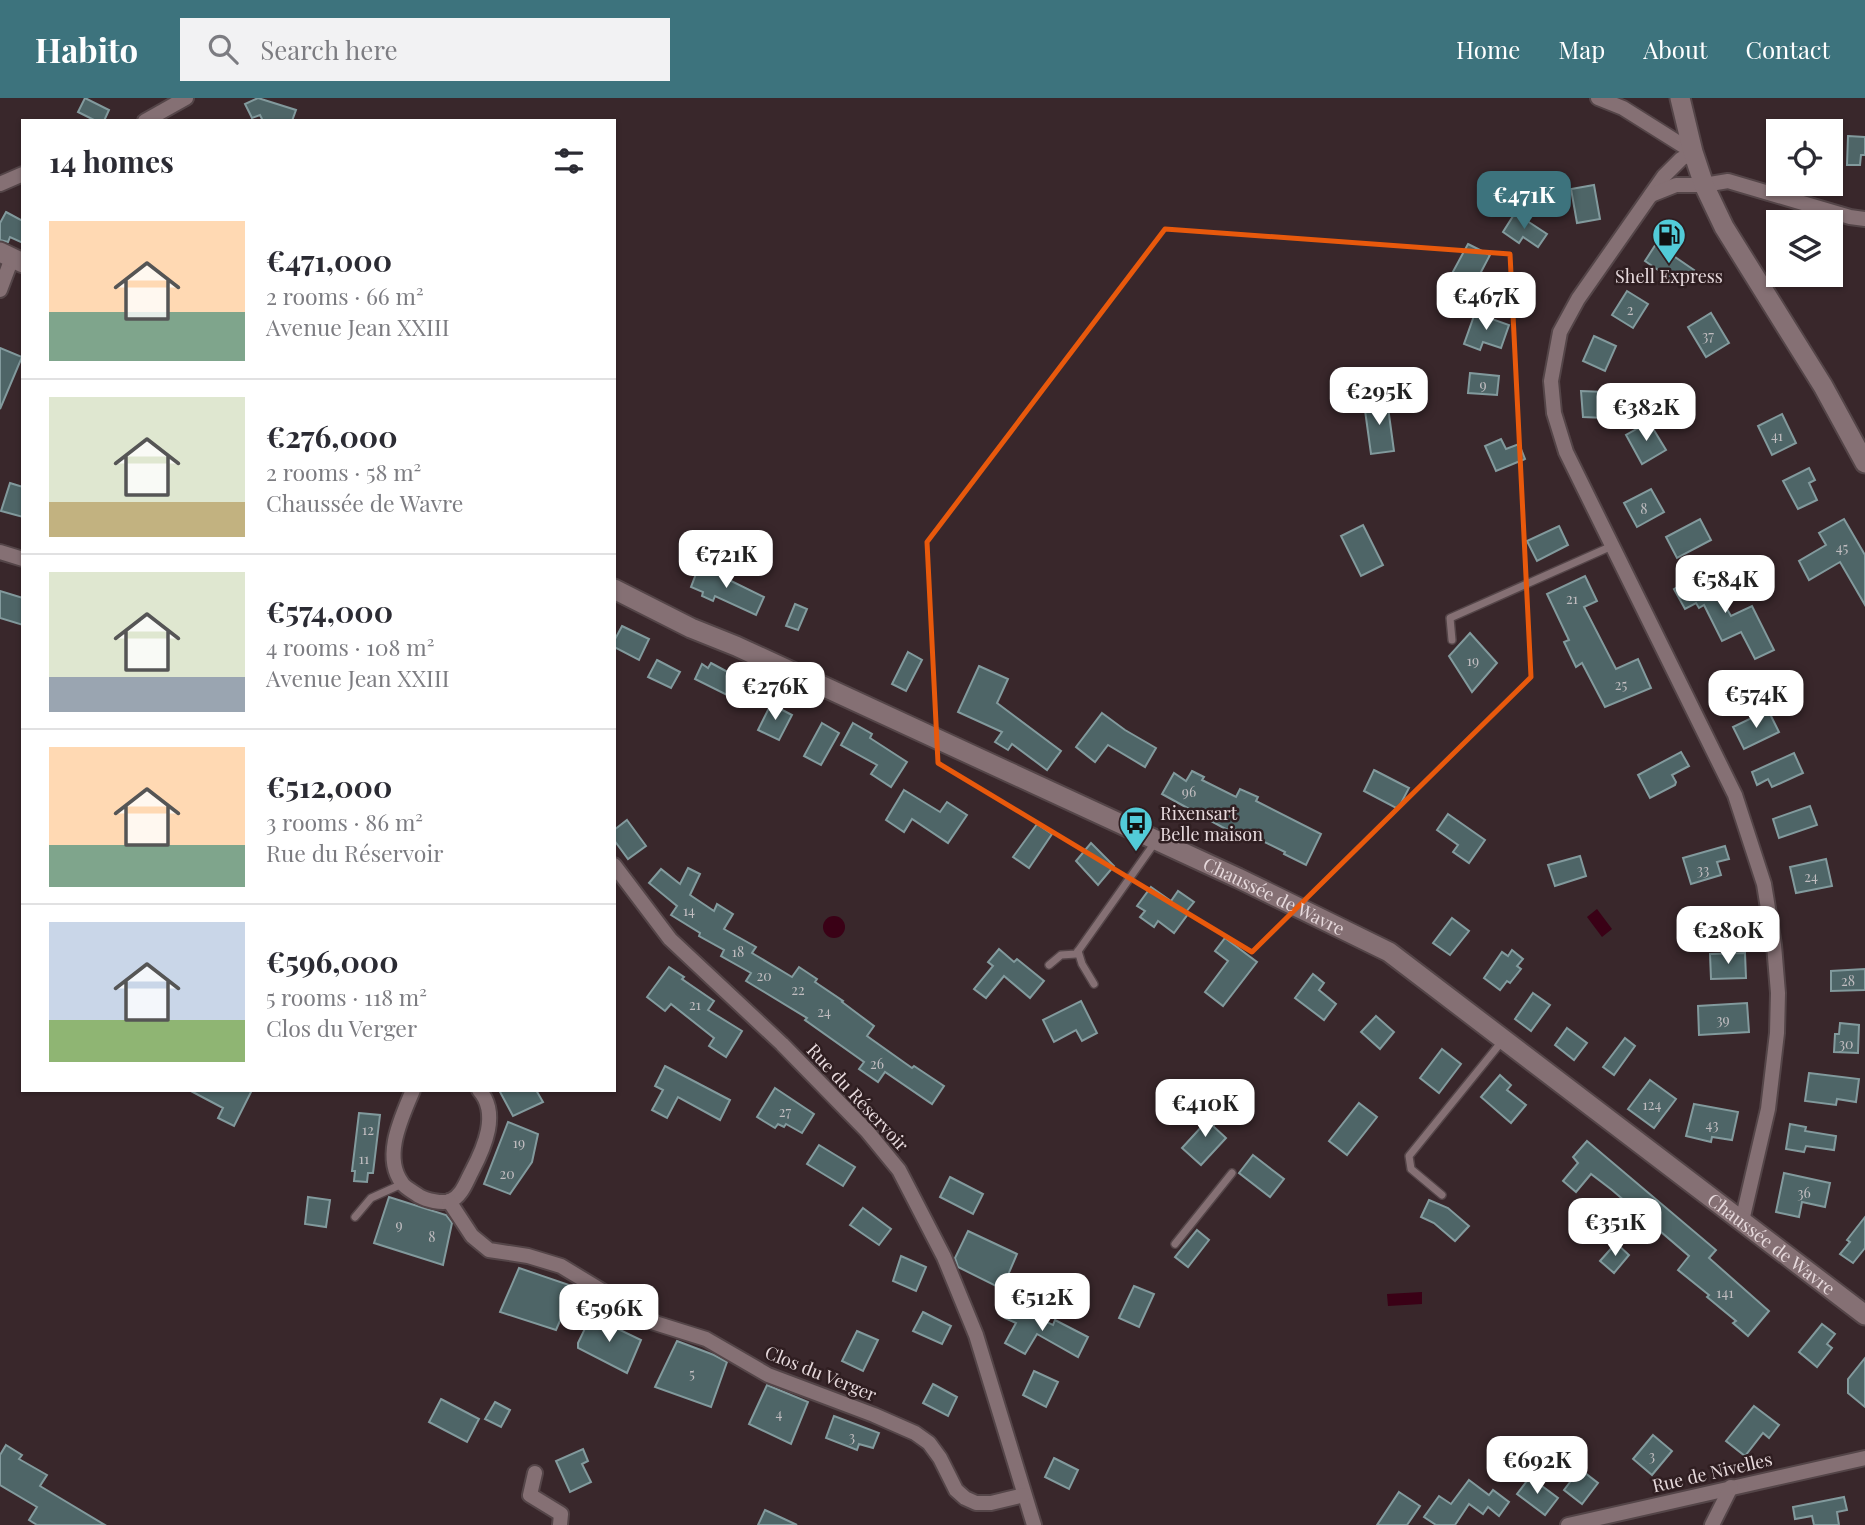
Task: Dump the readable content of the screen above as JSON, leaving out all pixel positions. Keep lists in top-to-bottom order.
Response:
{
  "streets": {
    "street": [
      "Chaussée de Wavre",
      "Rue du Réservoir",
      "Clos du Verger",
      "Rue de Nivelles"
    ]
  },
  "crossings": [
    ["Rue du Réservoir", "Clos du Verger"]
  ],
  "places": {
    "fuel station": ["Shell Express"],
    "bus stop": ["Rixensart Belle maison"]
  },
  "house_numbers": [
    "2",
    "37",
    "9",
    "41",
    "8",
    "45",
    "21",
    "19",
    "25",
    "96",
    "33",
    "24",
    "14",
    "18",
    "20",
    "28",
    "22",
    "21",
    "24",
    "39",
    "30",
    "26",
    "124",
    "27",
    "43",
    "12",
    "19",
    "11",
    "20",
    "36",
    "9",
    "8",
    "141",
    "5",
    "4",
    "3",
    "3"
  ],
  "page": {
    "header": "Habito",
    "search": "Search here",
    "nav": [
      "Home",
      "Map",
      "About",
      "Contact"
    ],
    "heading": "14 homes",
    "price": [
      "€471K",
      "€467K",
      "€295K",
      "€382K",
      "€721K",
      "€584K",
      "€276K",
      "€574K",
      "€280K",
      "€410K",
      "€351K",
      "€512K",
      "€596K",
      "€692K"
    ],
    "list": [
      {
        "name": "€471,000",
        "note": "2 rooms · 66 m² · Avenue Jean XXIII"
      },
      {
        "name": "€276,000",
        "note": "2 rooms · 58 m² · Chaussée de Wavre"
      },
      {
        "name": "€574,000",
        "note": "4 rooms · 108 m² · Avenue Jean XXIII"
      },
      {
        "name": "€512,000",
        "note": "3 rooms · 86 m² · Rue du Réservoir"
      },
      {
        "name": "€596,000",
        "note": "5 rooms · 118 m² · Clos du Verger"
      }
    ]
  }
}
